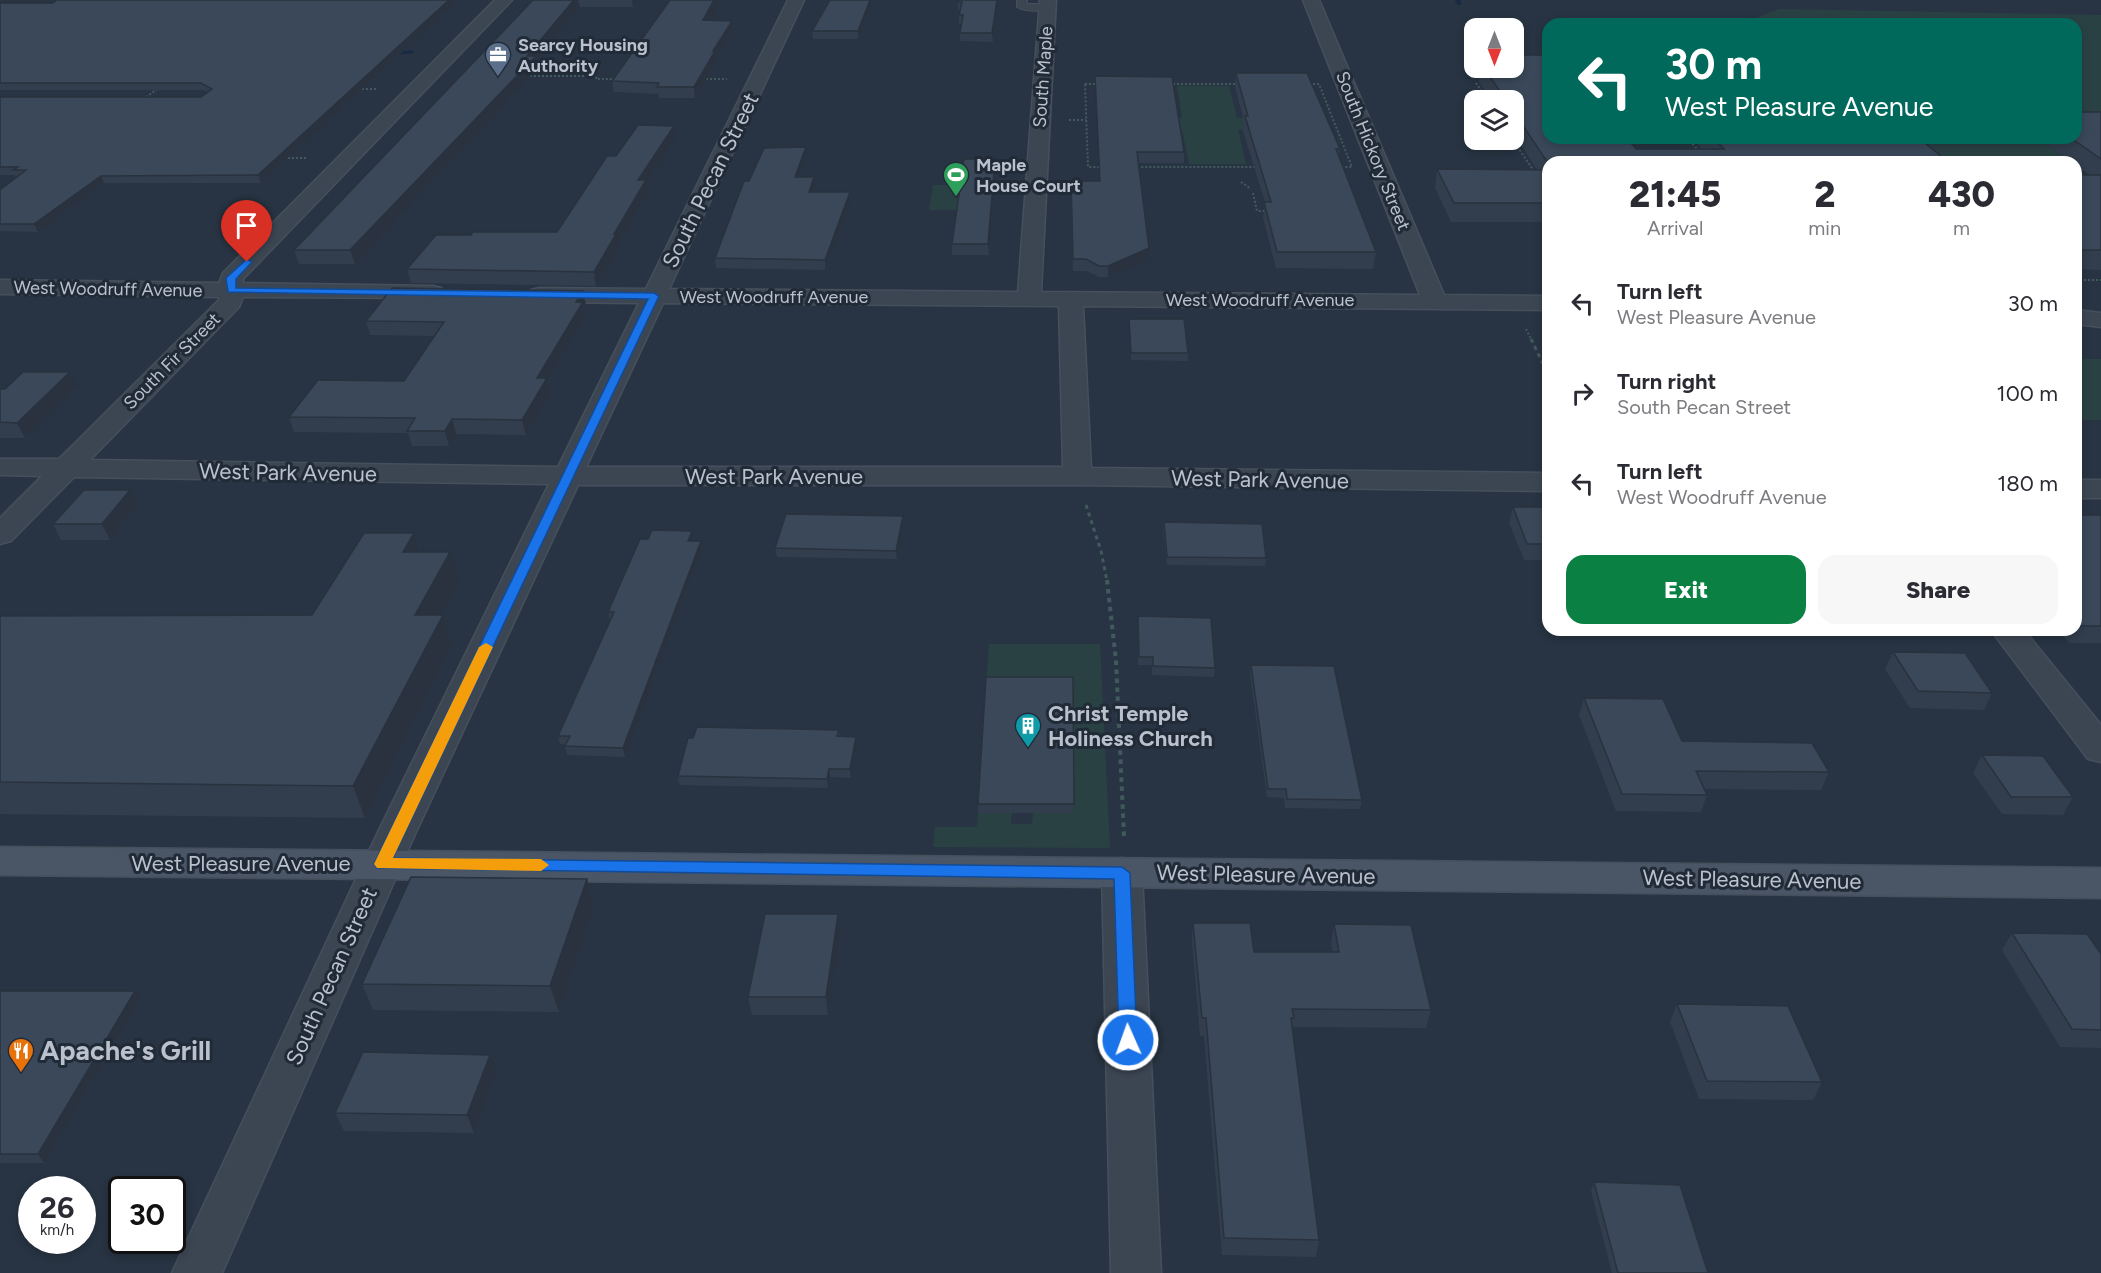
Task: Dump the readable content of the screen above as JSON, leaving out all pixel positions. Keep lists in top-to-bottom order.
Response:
{
  "streets": {
    "street": [
      "South Maple",
      "South Hickory Street",
      "South Pecan Street",
      "West Woodruff Avenue",
      "South Fir Street",
      "West Park Avenue",
      "West Pleasure Avenue"
    ]
  },
  "crossings": [
    ["South Maple", "West Woodruff Avenue"],
    ["South Hickory Street", "West Woodruff Avenue"],
    ["South Pecan Street", "West Woodruff Avenue"],
    ["South Pecan Street", "West Park Avenue"],
    ["South Pecan Street", "West Pleasure Avenue"],
    ["West Woodruff Avenue", "South Fir Street"],
    ["South Fir Street", "West Park Avenue"]
  ],
  "places": {
    "office": ["Searcy Housing Authority"],
    "sports": ["Maple House Court"],
    "building": ["Christ Temple Holiness Church"],
    "restaurant": ["Apache's Grill"]
  },
  "north": "bottom",
  "page": {
    "turn": ["30 m", "West Pleasure Avenue"],
    "eta": [
      "21:45",
      "Arrival",
      "2",
      "min",
      "430",
      "m"
    ],
    "list": [
      {
        "name": "Turn left",
        "note": "West Pleasure Avenue",
        "value": "30 m"
      },
      {
        "name": "Turn right",
        "note": "South Pecan Street",
        "value": "100 m"
      },
      {
        "name": "Turn left",
        "note": "West Woodruff Avenue",
        "value": "180 m"
      }
    ],
    "buttons": ["Exit", "Share"],
    "speed": "26 km/h",
    "limit": "30"
  }
}
